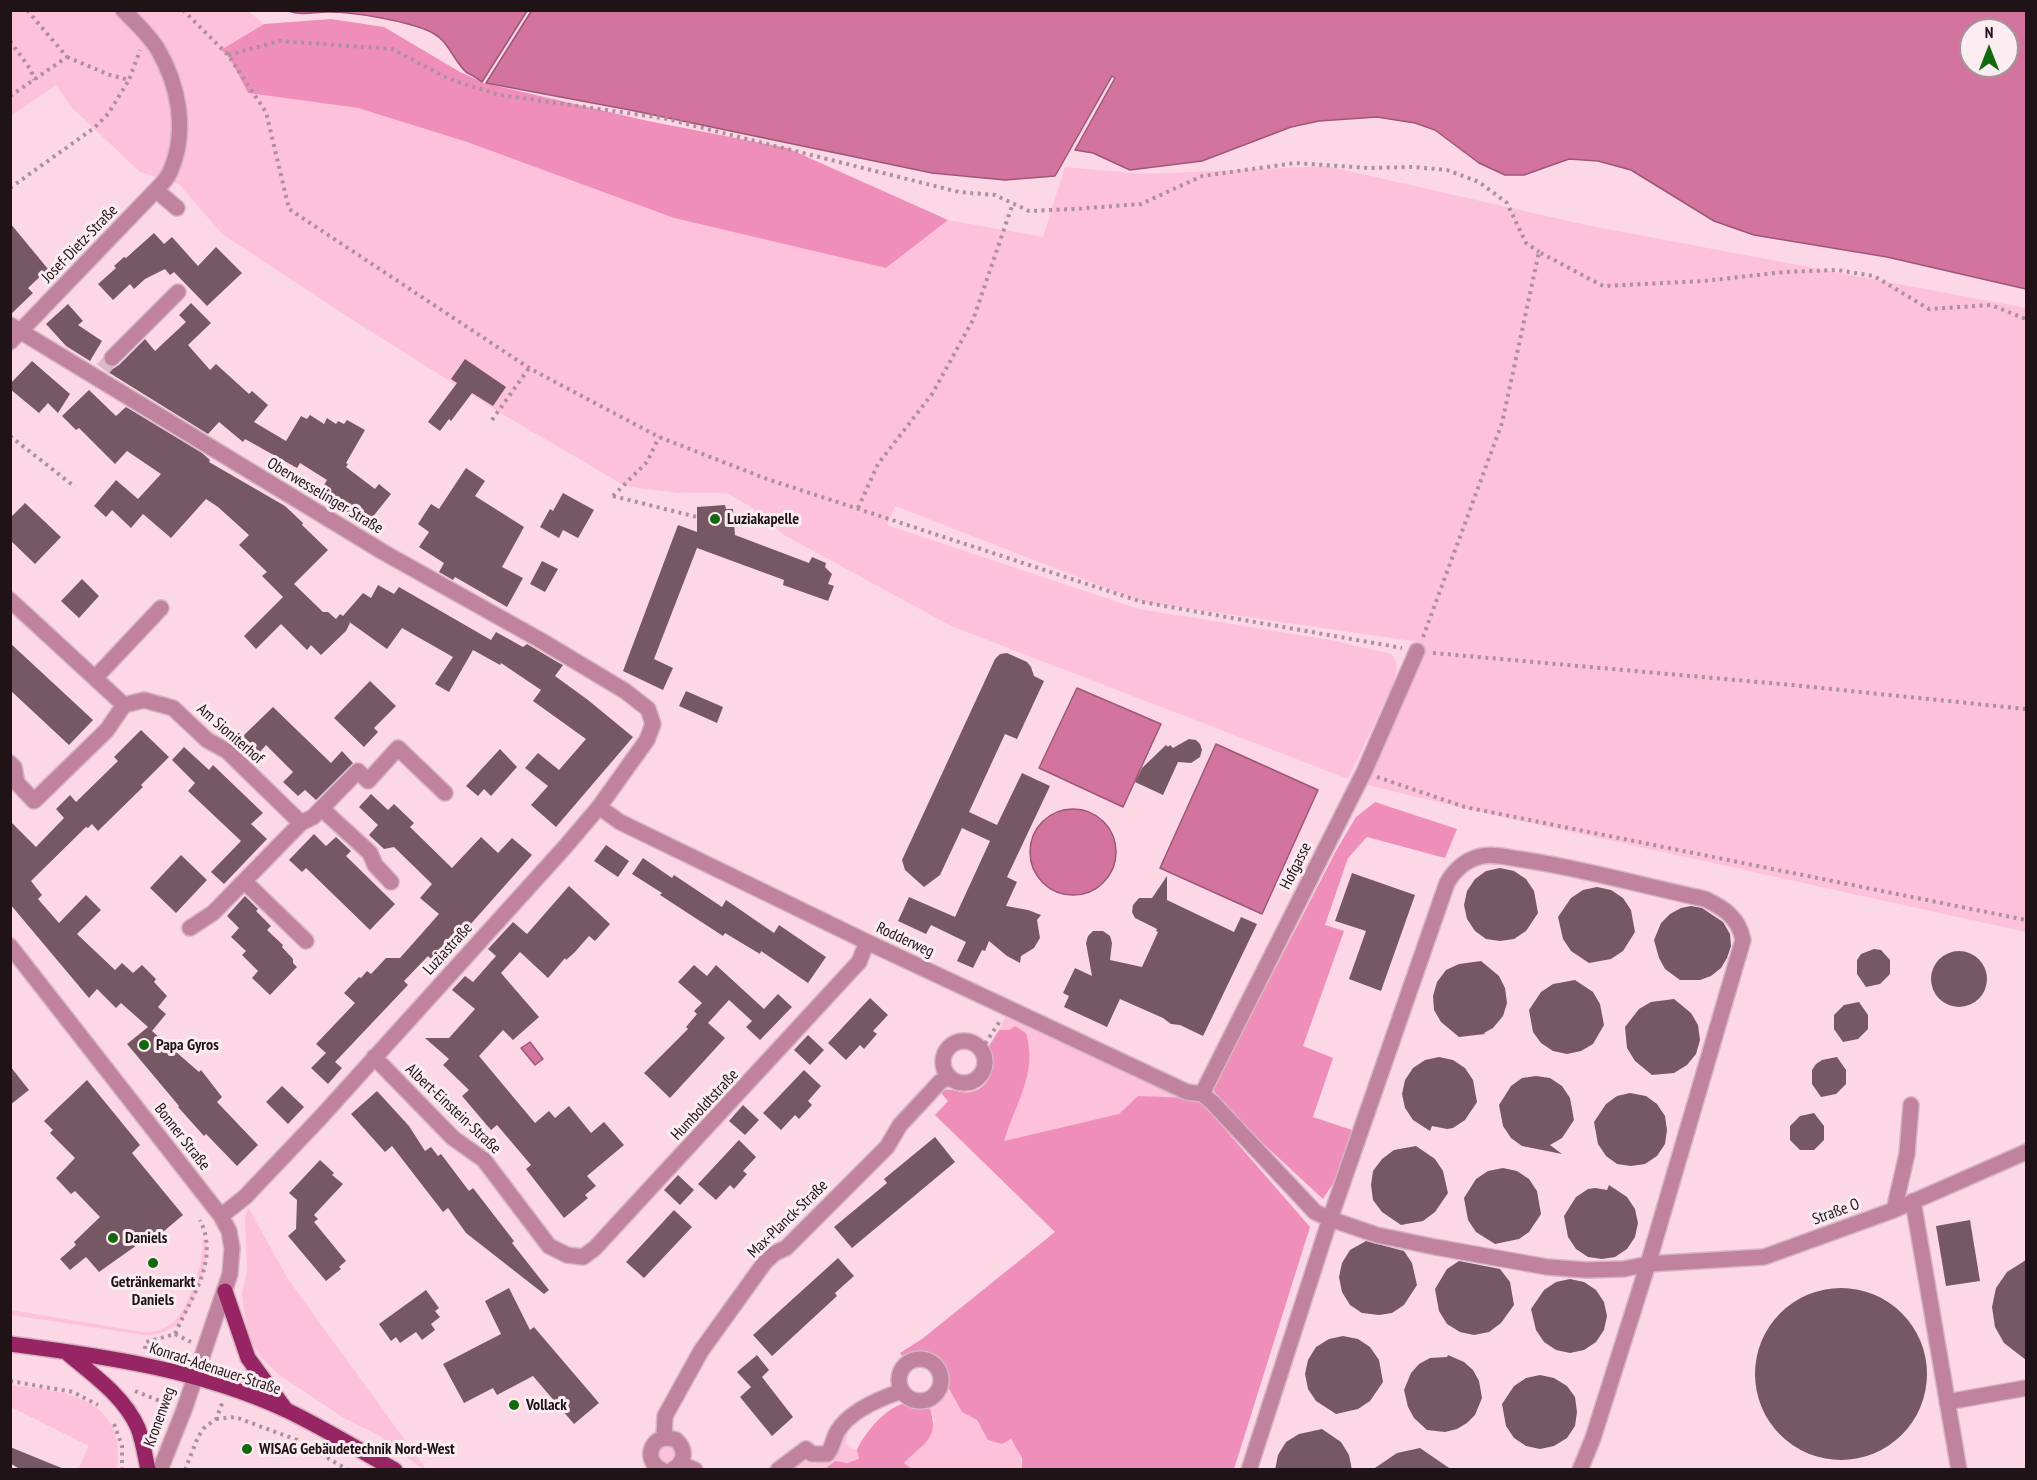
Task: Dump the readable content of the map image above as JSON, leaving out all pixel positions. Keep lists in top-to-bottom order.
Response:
{
  "streets": {
    "main road": ["Konrad-Adenauer-Straße"],
    "street": [
      "Josef-Dietz-Straße",
      "Oberwesselinger Straße",
      "Am Sioniterhof",
      "Hofgasse",
      "Rodderweg",
      "Luziastraße",
      "Humboldtstraße",
      "Albert-Einstein-Straße",
      "Bonner Straße",
      "Straße O",
      "Max-Planck-Straße",
      "Kronenweg"
    ]
  },
  "crossings": [
    ["Josef-Dietz-Straße", "Oberwesselinger Straße"],
    ["Oberwesselinger Straße", "Luziastraße"],
    ["Hofgasse", "Rodderweg"],
    ["Hofgasse", "Straße O"],
    ["Rodderweg", "Luziastraße"],
    ["Rodderweg", "Humboldtstraße"],
    ["Rodderweg", "Straße O"],
    ["Luziastraße", "Albert-Einstein-Straße"],
    ["Luziastraße", "Bonner Straße"],
    ["Humboldtstraße", "Albert-Einstein-Straße"],
    ["Bonner Straße", "Konrad-Adenauer-Straße"],
    ["Bonner Straße", "Kronenweg"],
    ["Konrad-Adenauer-Straße", "Kronenweg"]
  ],
  "places": [
    "Luziakapelle",
    "Papa Gyros",
    "Daniels",
    "Getränkemarkt Daniels",
    "Vollack",
    "WISAG Gebäudetechnik Nord-West"
  ],
  "north": "top"
}
